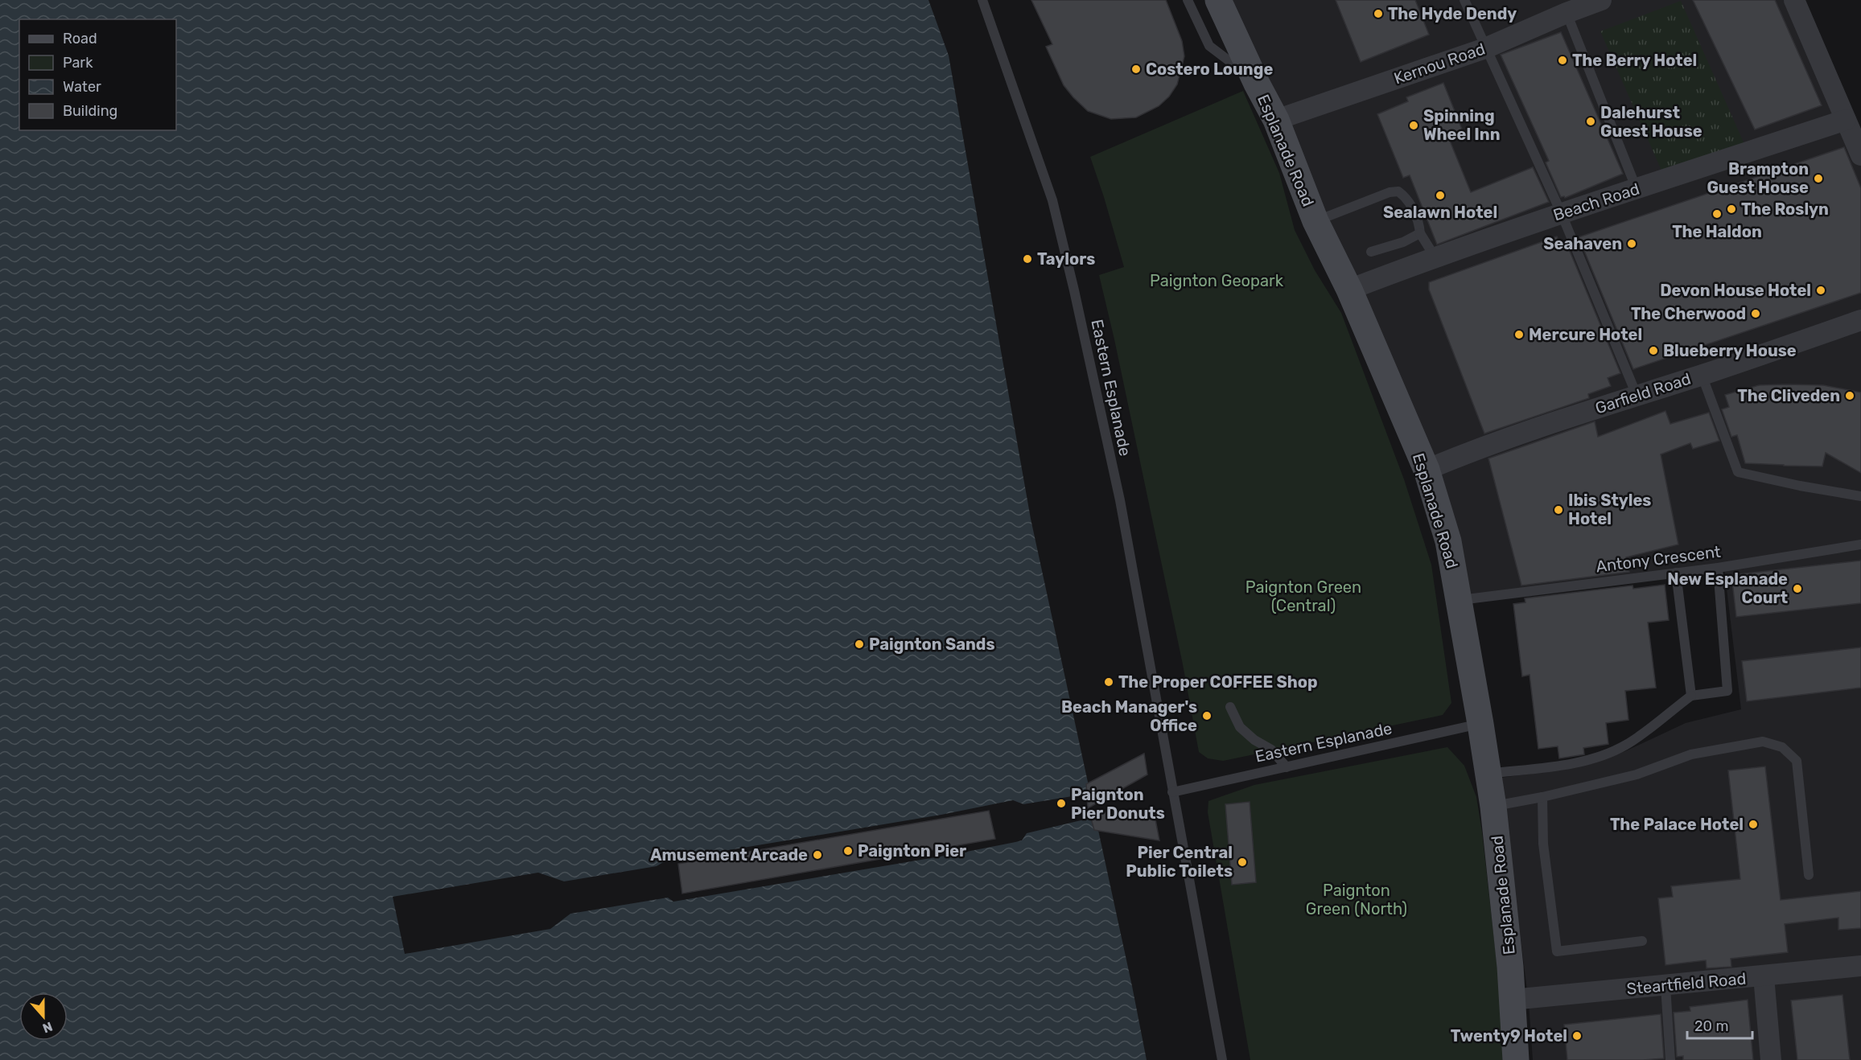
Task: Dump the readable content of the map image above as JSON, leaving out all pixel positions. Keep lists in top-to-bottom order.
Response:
{
  "streets": {
    "main road": ["Esplanade Road"],
    "street": [
      "Kernou Road",
      "Beach Road",
      "Garfield Road",
      "Steartfield Road"
    ],
    "lane": ["Eastern Esplanade", "Antony Crescent"]
  },
  "crossings": [
    ["Kernou Road", "Esplanade Road"],
    ["Esplanade Road", "Beach Road"],
    ["Esplanade Road", "Eastern Esplanade"],
    ["Esplanade Road", "Garfield Road"],
    ["Esplanade Road", "Antony Crescent"],
    ["Esplanade Road", "Steartfield Road"]
  ],
  "parks": ["Paignton Geopark", "Paignton Green (Central)", "Paignton Green (North)"],
  "places": [
    "The Hyde Dendy",
    "The Berry Hotel",
    "Costero Lounge",
    "Dalehurst Guest House",
    "Spinning Wheel Inn",
    "Brampton Guest House",
    "Sealawn Hotel",
    "The Roslyn",
    "The Haldon",
    "Seahaven",
    "Taylors",
    "Devon House Hotel",
    "The Cherwood",
    "Mercure Hotel",
    "Blueberry House",
    "The Cliveden",
    "Ibis Styles Hotel",
    "New Esplanade Court",
    "Paignton Sands",
    "The Proper COFFEE Shop",
    "Beach Manager's Office",
    "Paignton Pier Donuts",
    "The Palace Hotel",
    "Paignton Pier",
    "Amusement Arcade",
    "Pier Central Public Toilets",
    "Twenty9 Hotel"
  ],
  "legend": [
    "Road",
    "Park",
    "Water",
    "Building"
  ],
  "scale_bar": "20 m",
  "north": "bottom"
}
